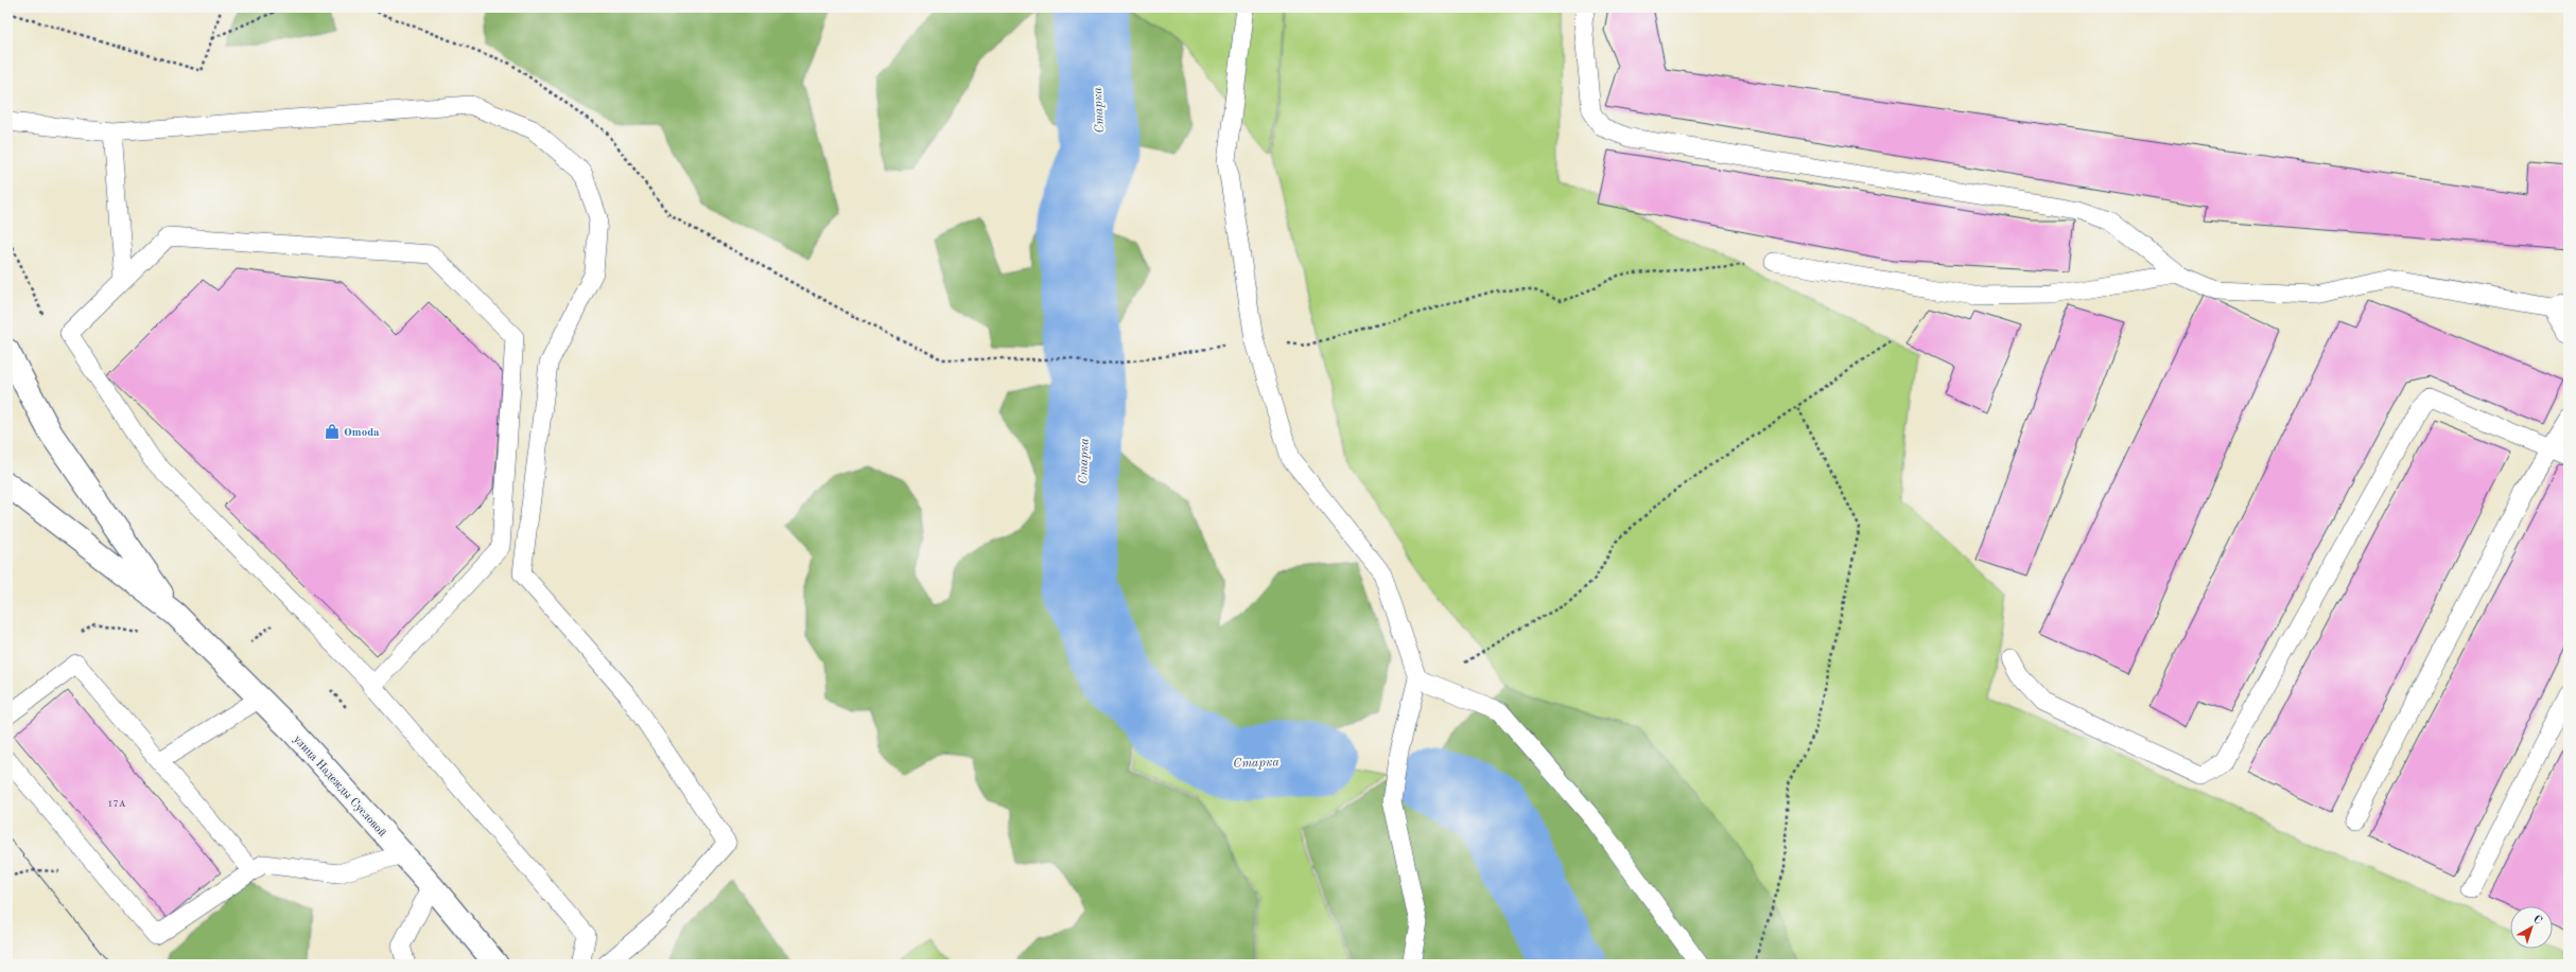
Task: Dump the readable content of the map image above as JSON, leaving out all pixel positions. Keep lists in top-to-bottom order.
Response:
{
  "streets": {
    "main road": ["улица Надежды Сусловой"]
  },
  "water": ["Старка"],
  "places": {
    "shop": ["Omoda"]
  },
  "house_numbers": ["17А"],
  "north": "top right"
}
